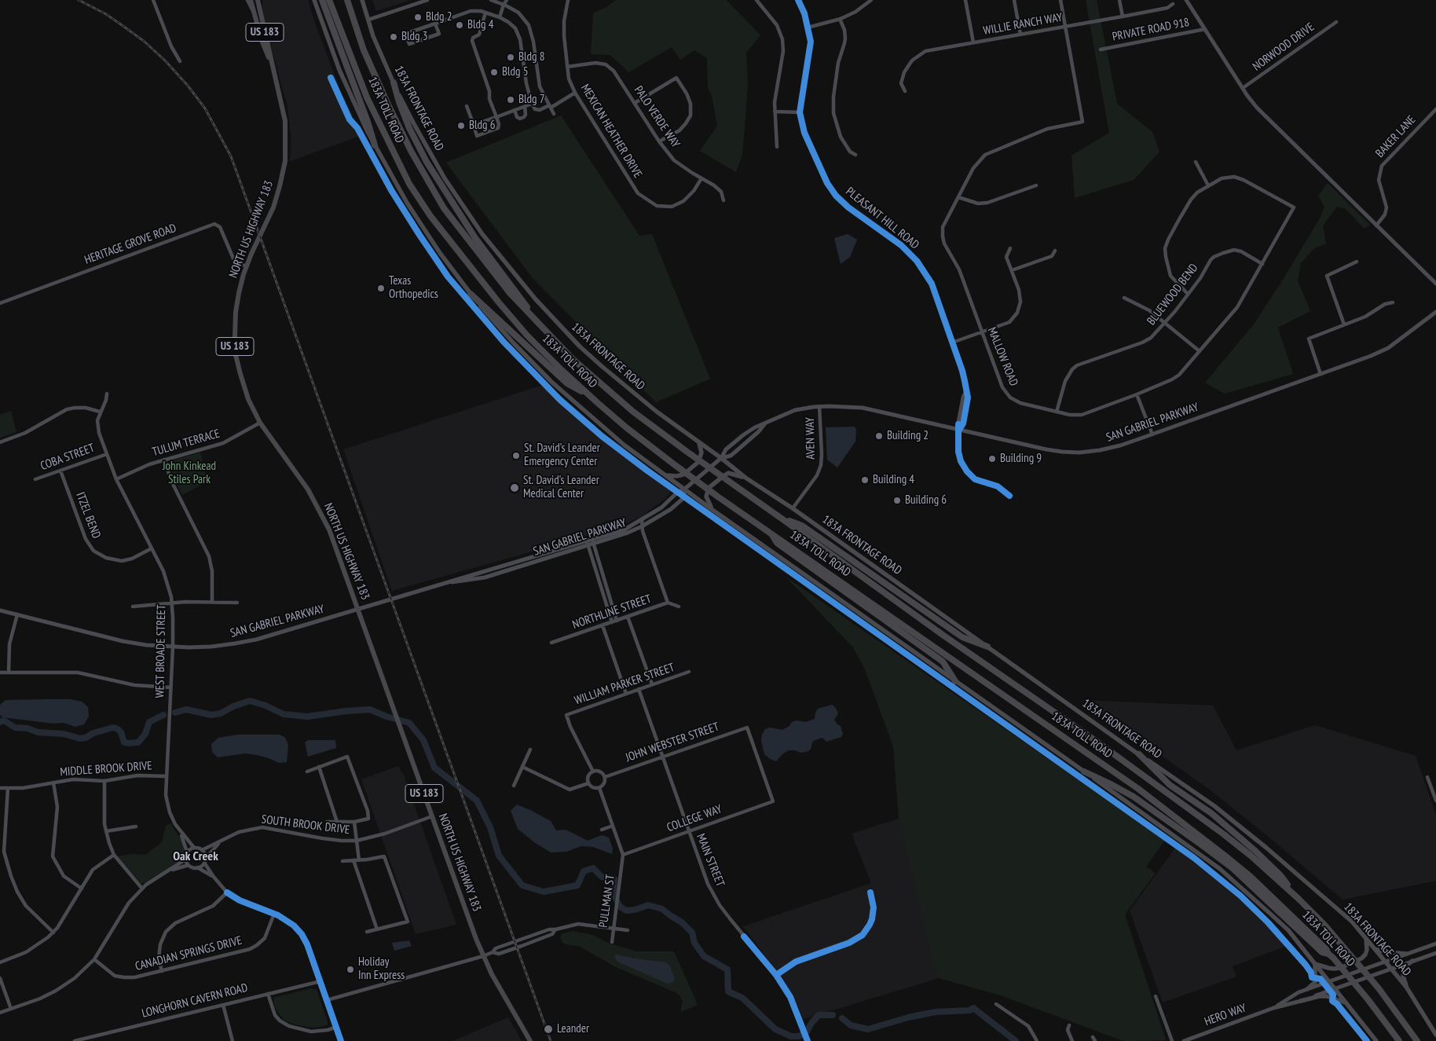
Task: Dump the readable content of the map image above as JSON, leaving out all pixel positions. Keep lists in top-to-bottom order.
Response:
{
  "streets": {
    "highway": ["183A TOLL ROAD"],
    "main road": ["US 183", "183A FRONTAGE ROAD", "NORTH US HIGHWAY 183"],
    "street": [
      "WILLIE RANCH WAY",
      "PRIVATE ROAD 918",
      "NORWOOD DRIVE",
      "PALO VERDE WAY",
      "MEXICAN HEATHER DRIVE",
      "BAKER LANE",
      "PLEASANT HILL ROAD",
      "HERITAGE GROVE ROAD",
      "BLUEWOOD BEND",
      "MALLOW ROAD",
      "SAN GABRIEL PARKWAY",
      "AVEN WAY",
      "TULUM TERRACE",
      "COBA STREET",
      "ITZEL BEND",
      "NORTHLINE STREET",
      "WEST BROADE STREET",
      "WILLIAM PARKER STREET",
      "JOHN WEBSTER STREET",
      "MIDDLE BROOK DRIVE",
      "COLLEGE WAY",
      "SOUTH BROOK DRIVE",
      "MAIN STREET",
      "PULLMAN ST",
      "CANADIAN SPRINGS DRIVE",
      "LONGHORN CAVERN ROAD",
      "HERO WAY"
    ]
  },
  "crossings": [
    ["WILLIE RANCH WAY", "MALLOW ROAD"],
    ["US 183", "NORTH US HIGHWAY 183"],
    ["183A FRONTAGE ROAD", "SAN GABRIEL PARKWAY"],
    ["183A FRONTAGE ROAD", "AVEN WAY"],
    ["183A FRONTAGE ROAD", "HERO WAY"],
    ["PALO VERDE WAY", "MEXICAN HEATHER DRIVE"],
    ["PLEASANT HILL ROAD", "SAN GABRIEL PARKWAY"],
    ["NORTH US HIGHWAY 183", "HERITAGE GROVE ROAD"],
    ["NORTH US HIGHWAY 183", "SAN GABRIEL PARKWAY"],
    ["NORTH US HIGHWAY 183", "TULUM TERRACE"],
    ["NORTH US HIGHWAY 183", "SOUTH BROOK DRIVE"],
    ["BLUEWOOD BEND", "MALLOW ROAD"],
    ["SAN GABRIEL PARKWAY", "AVEN WAY"],
    ["SAN GABRIEL PARKWAY", "WEST BROADE STREET"],
    ["TULUM TERRACE", "WEST BROADE STREET"],
    ["COBA STREET", "ITZEL BEND"],
    ["COBA STREET", "WEST BROADE STREET"],
    ["ITZEL BEND", "WEST BROADE STREET"],
    ["WEST BROADE STREET", "MIDDLE BROOK DRIVE"],
    ["WEST BROADE STREET", "SOUTH BROOK DRIVE"],
    ["WILLIAM PARKER STREET", "JOHN WEBSTER STREET"],
    ["WILLIAM PARKER STREET", "MAIN STREET"],
    ["JOHN WEBSTER STREET", "COLLEGE WAY"],
    ["JOHN WEBSTER STREET", "MAIN STREET"],
    ["COLLEGE WAY", "MAIN STREET"],
    ["COLLEGE WAY", "PULLMAN ST"]
  ],
  "districts": ["Oak Creek"],
  "parks": ["John Kinkead Stiles Park"],
  "places": [
    "Bldg 2",
    "Bldg 4",
    "Bldg 3",
    "Bldg 8",
    "Bldg 5",
    "Bldg 7",
    "Bldg 6",
    "Texas Orthopedics",
    "Building 2",
    "St. David’s Leander Emergency Center",
    "Building 9",
    "Building 4",
    "St. David’s Leander Medical Center",
    "Building 6",
    "Holiday Inn Express",
    "Leander"
  ]
}
